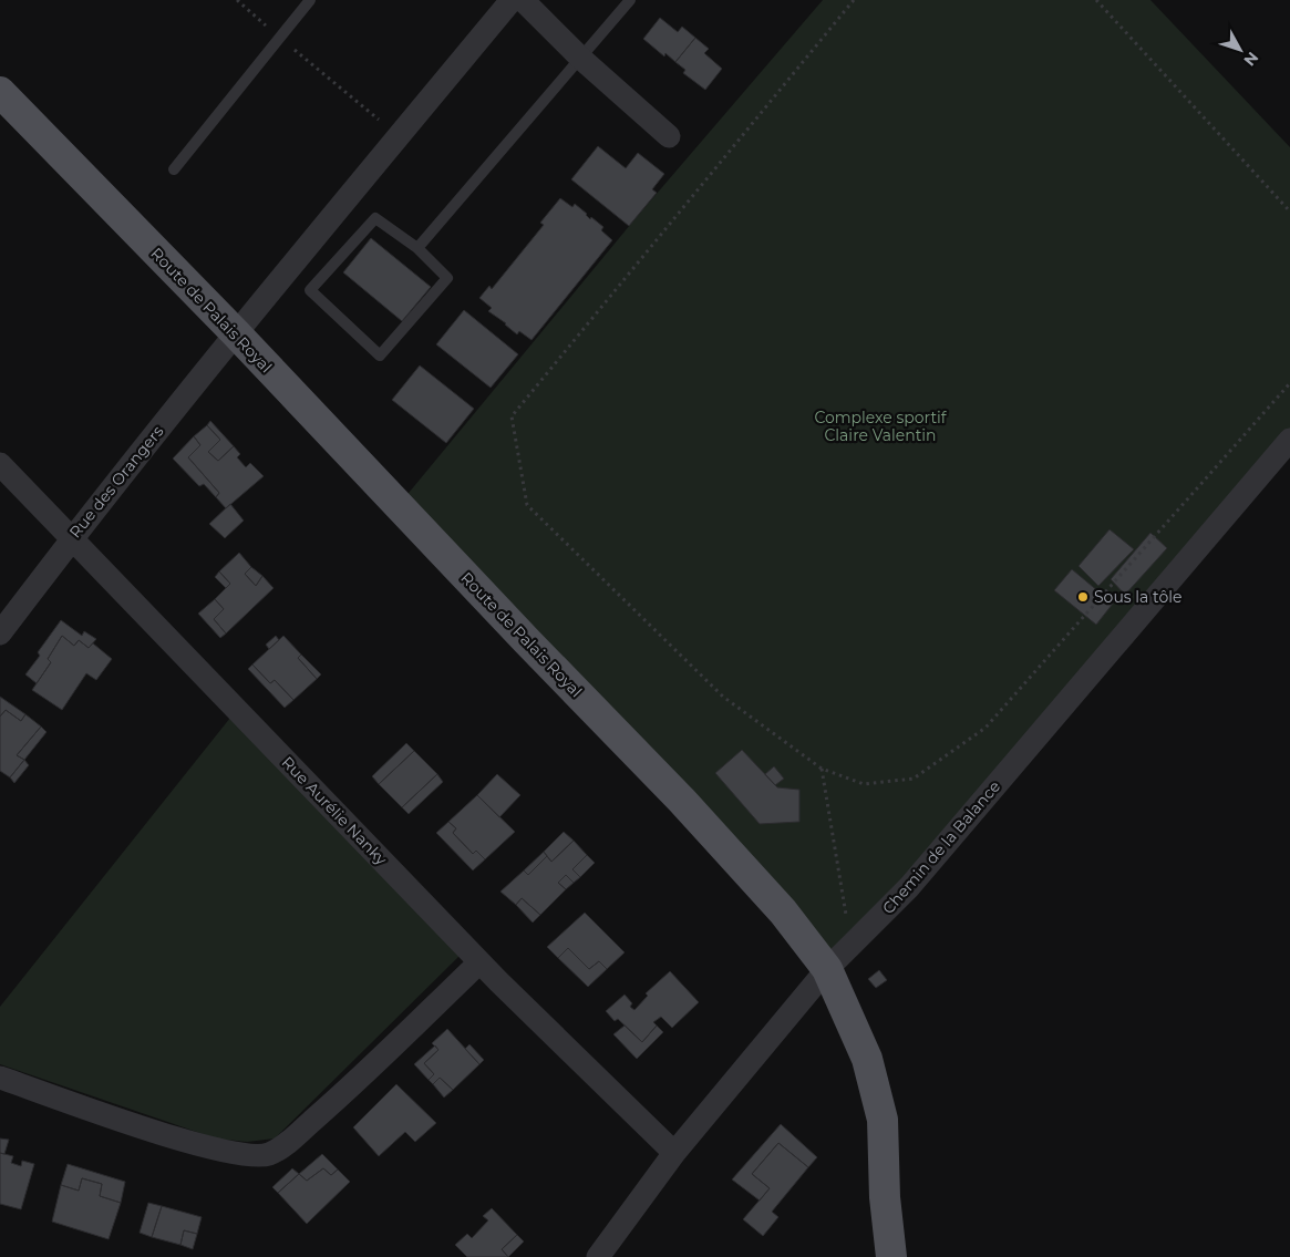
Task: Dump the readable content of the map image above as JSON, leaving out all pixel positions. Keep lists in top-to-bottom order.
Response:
{
  "streets": {
    "main road": ["Route de Palais Royal"],
    "street": ["Rue des Orangers", "Rue Aurélie Nanky", "Chemin de la Balance"]
  },
  "crossings": [
    ["Route de Palais Royal", "Rue des Orangers"],
    ["Route de Palais Royal", "Chemin de la Balance"],
    ["Rue des Orangers", "Rue Aurélie Nanky"],
    ["Rue Aurélie Nanky", "Chemin de la Balance"]
  ],
  "parks": ["Complexe sportif Claire Valentin"],
  "places": ["Sous la tôle"],
  "north": "bottom right"
}
